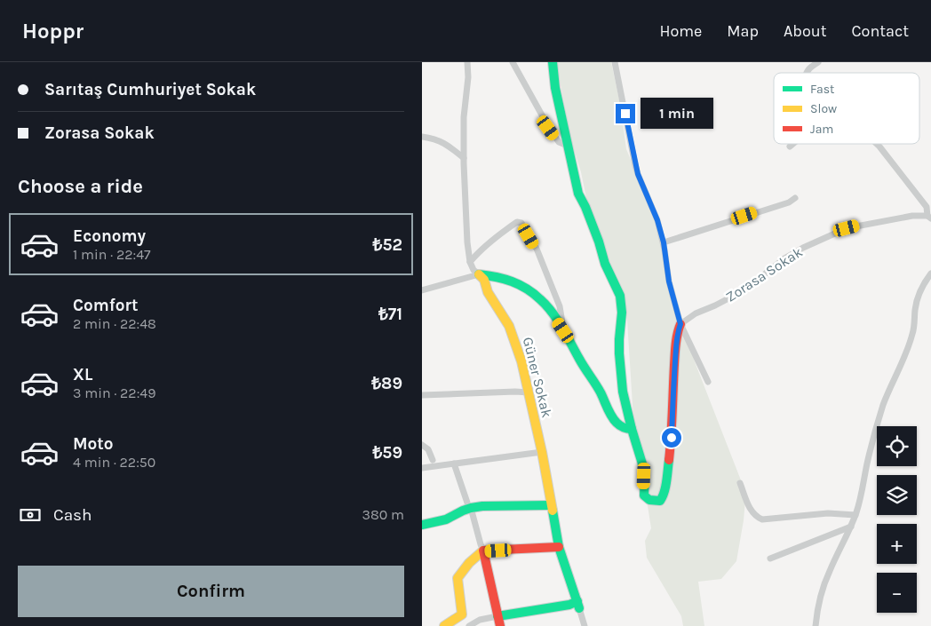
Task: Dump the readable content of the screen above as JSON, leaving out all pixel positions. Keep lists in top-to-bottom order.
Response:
{
  "streets": {
    "street": ["Zorasa Sokak", "Güner Sokak"]
  },
  "legend": ["Fast", "Slow", "Jam"],
  "page": {
    "header": "Hoppr",
    "nav": [
      "Home",
      "Map",
      "About",
      "Contact"
    ],
    "banner": ["Sarıtaş Cumhuriyet Sokak", "Zorasa Sokak"],
    "bubble": "1 min",
    "heading": "Choose a ride",
    "list": [
      {
        "name": "Economy",
        "note": "1 min · 22:47",
        "value": "₺52"
      },
      {
        "name": "Comfort",
        "note": "2 min · 22:48",
        "value": "₺71"
      },
      {
        "name": "XL",
        "note": "3 min · 22:49",
        "value": "₺89"
      },
      {
        "name": "Moto",
        "note": "4 min · 22:50",
        "value": "₺59"
      }
    ],
    "map_buttons": ["+", "−"],
    "pay": ["Cash", "380 m"],
    "buttons": "Confirm"
  }
}
